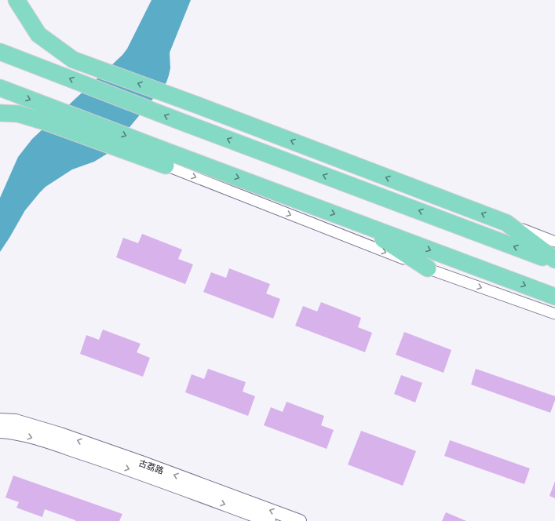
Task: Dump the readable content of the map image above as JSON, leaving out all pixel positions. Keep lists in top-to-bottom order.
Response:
{
  "streets": {
    "street": ["古荔路"]
  }
}
